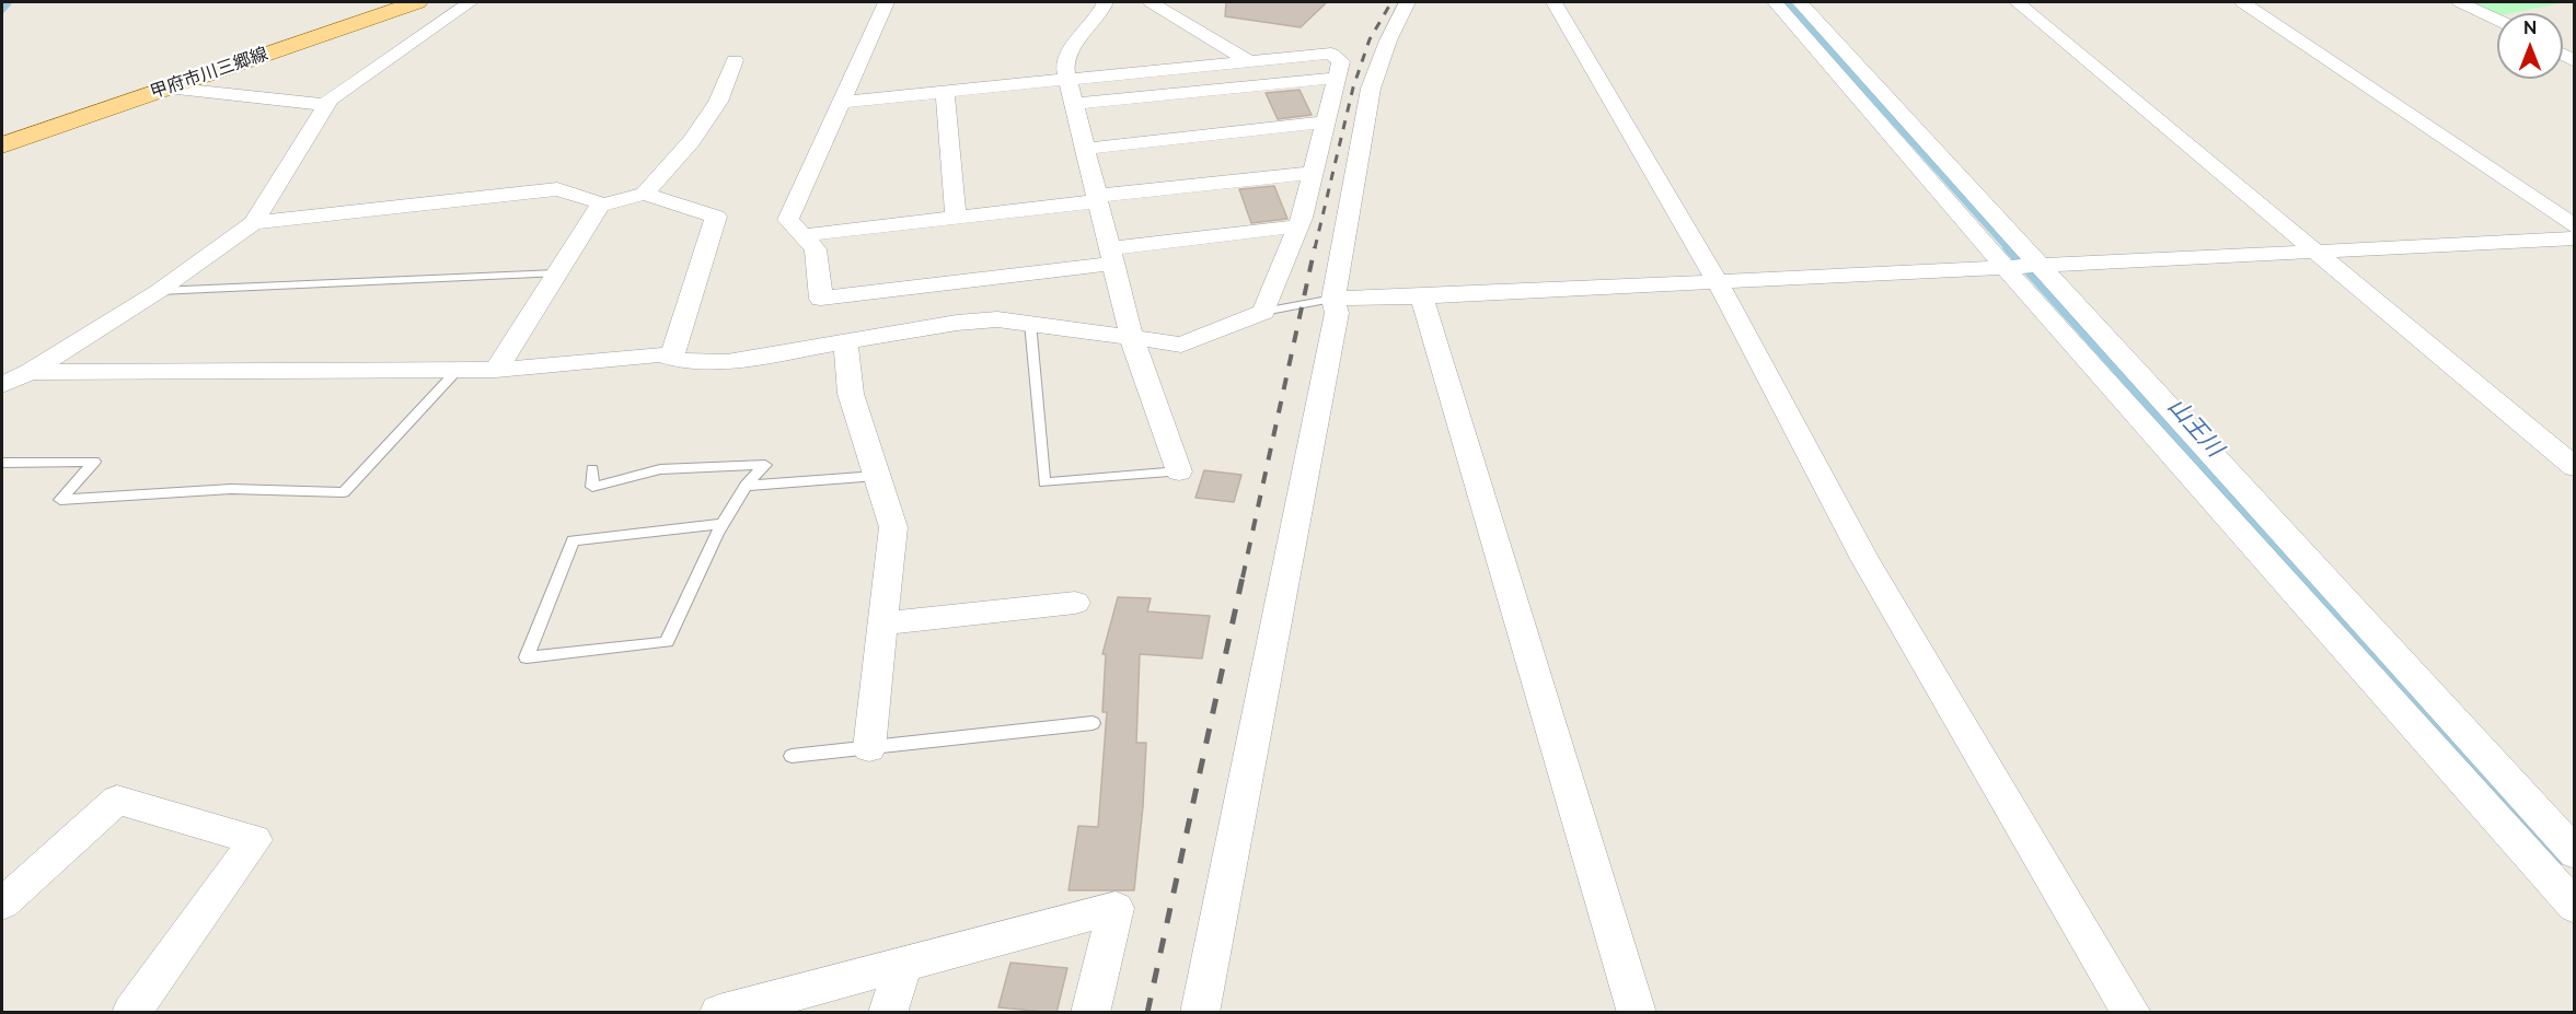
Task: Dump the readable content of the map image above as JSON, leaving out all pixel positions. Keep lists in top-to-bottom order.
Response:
{
  "streets": {
    "main road": ["甲府市川三郷線"]
  },
  "water": ["山王川"],
  "north": "top"
}
